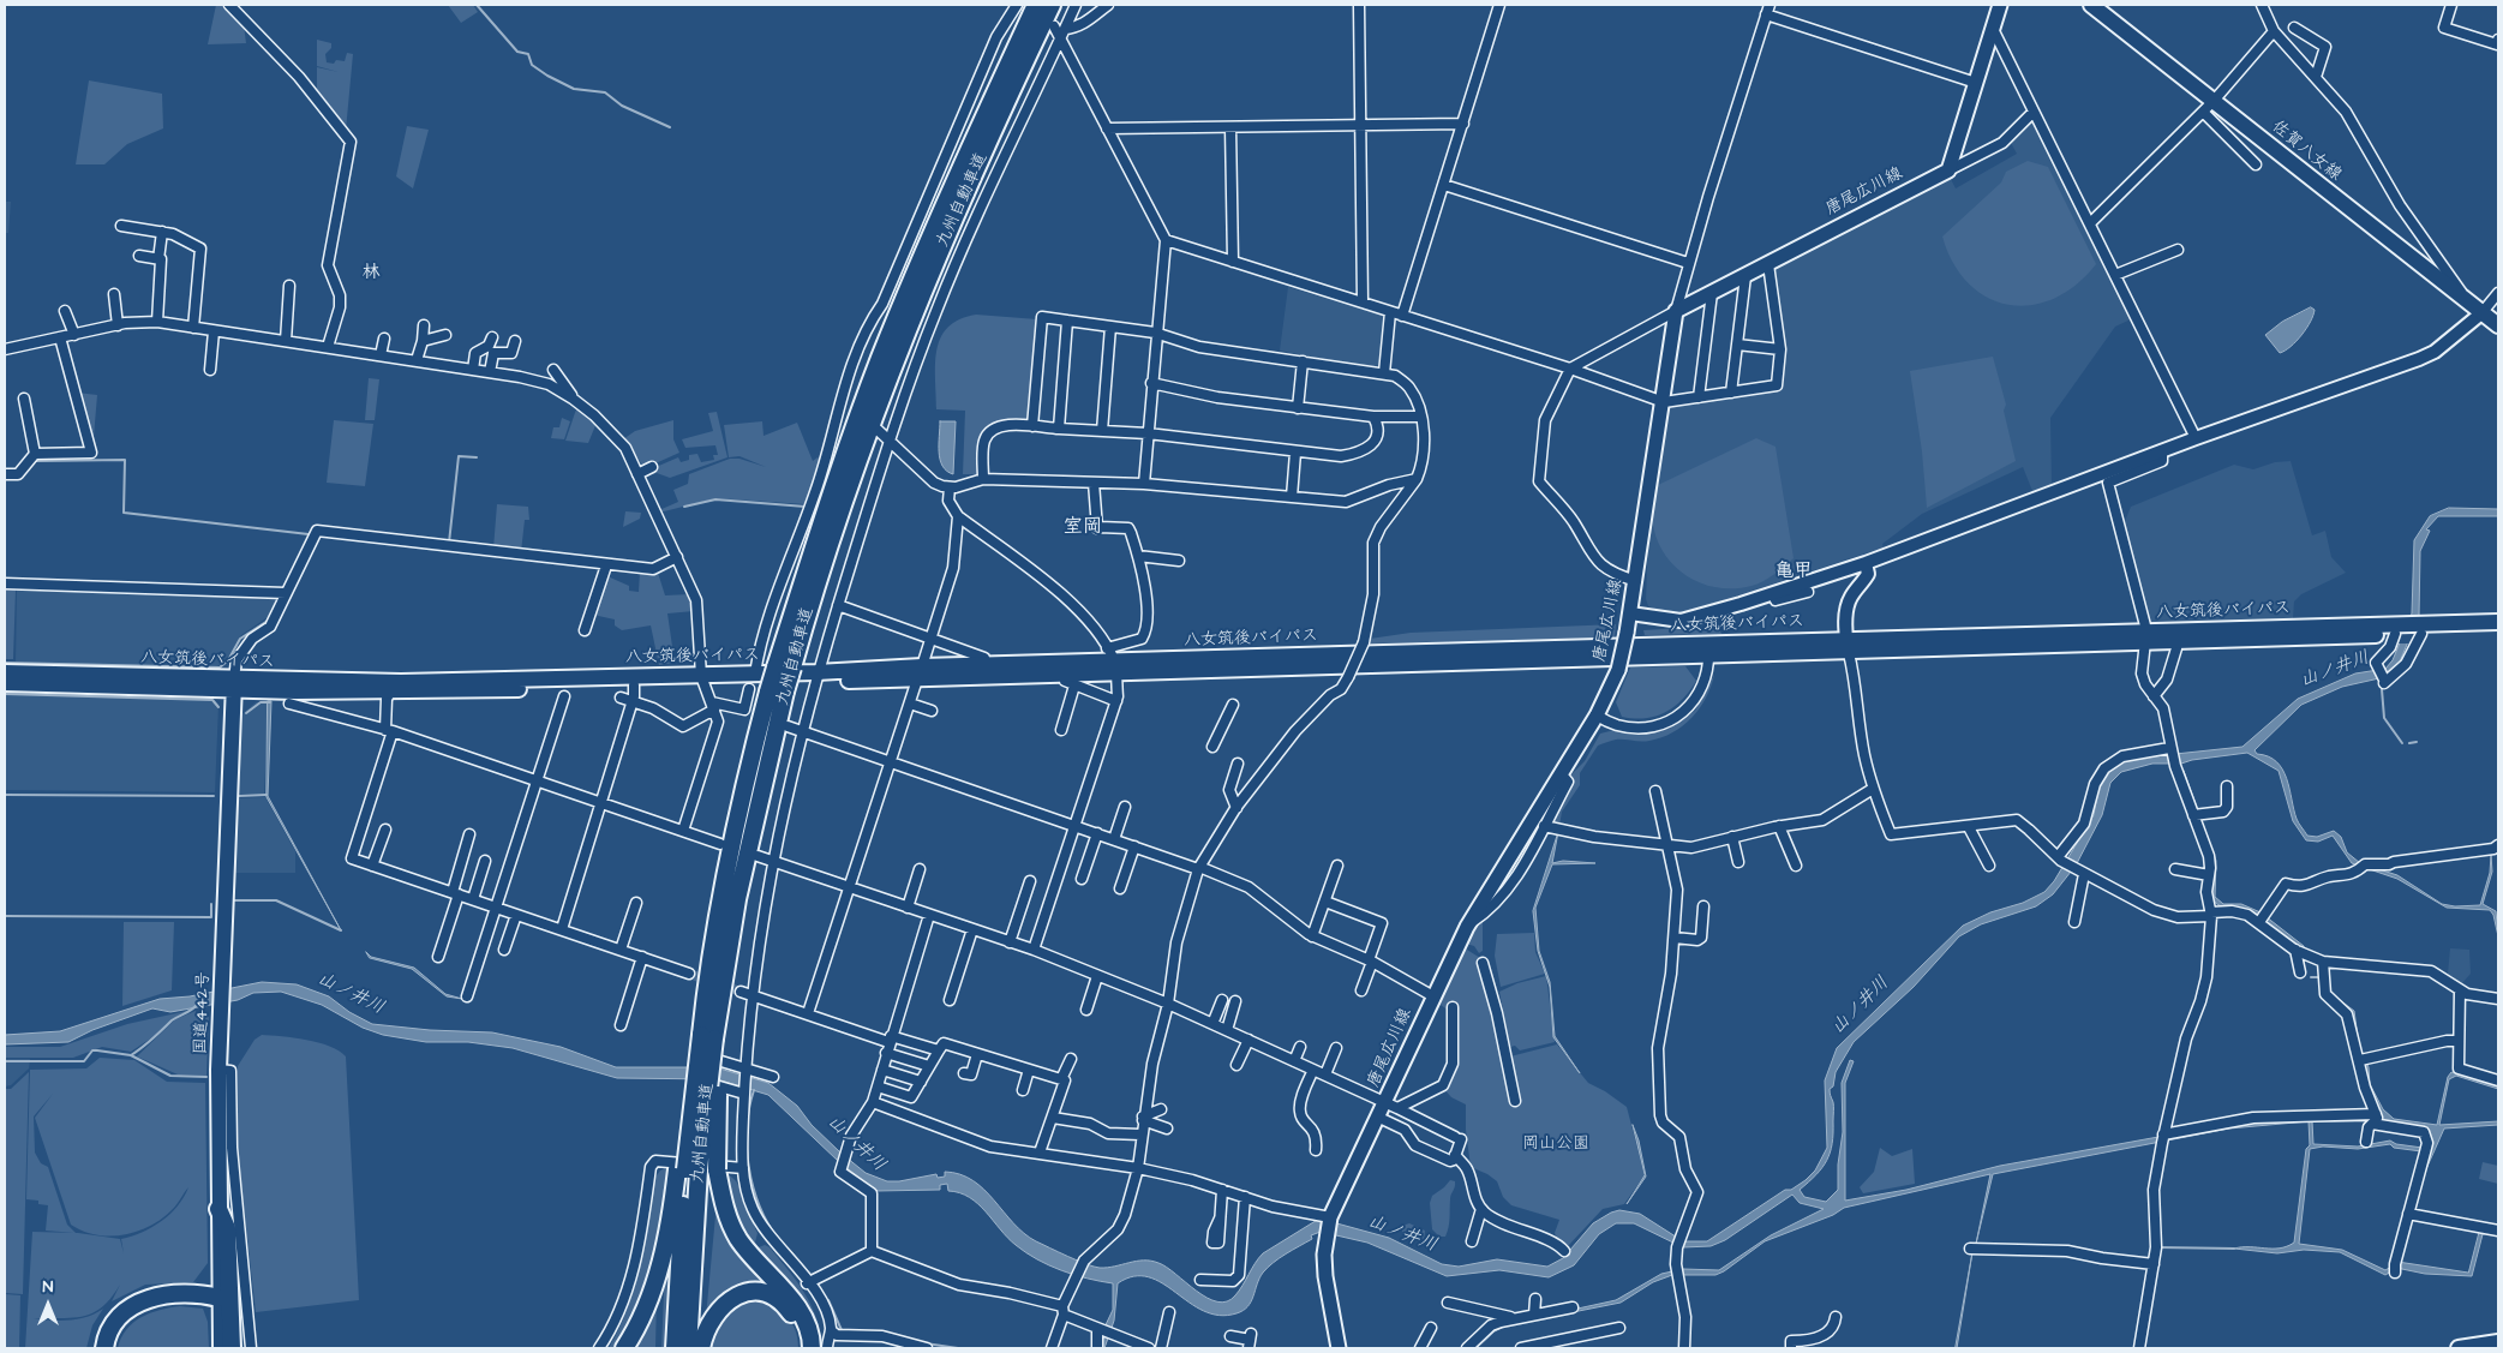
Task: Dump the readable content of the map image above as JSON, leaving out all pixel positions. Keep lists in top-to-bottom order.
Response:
{
  "streets": {
    "highway": ["九州自動車道"],
    "main road": [
      "佐賀八女線",
      "唐尾広川線",
      "八女筑後バイパス",
      "国道442号"
    ]
  },
  "crossings": [
    ["八女筑後バイパス", "国道442号"]
  ],
  "districts": ["林", "室岡", "亀甲"],
  "water": ["山ノ井川"],
  "parks": ["岡山公園"],
  "north": "top"
}
